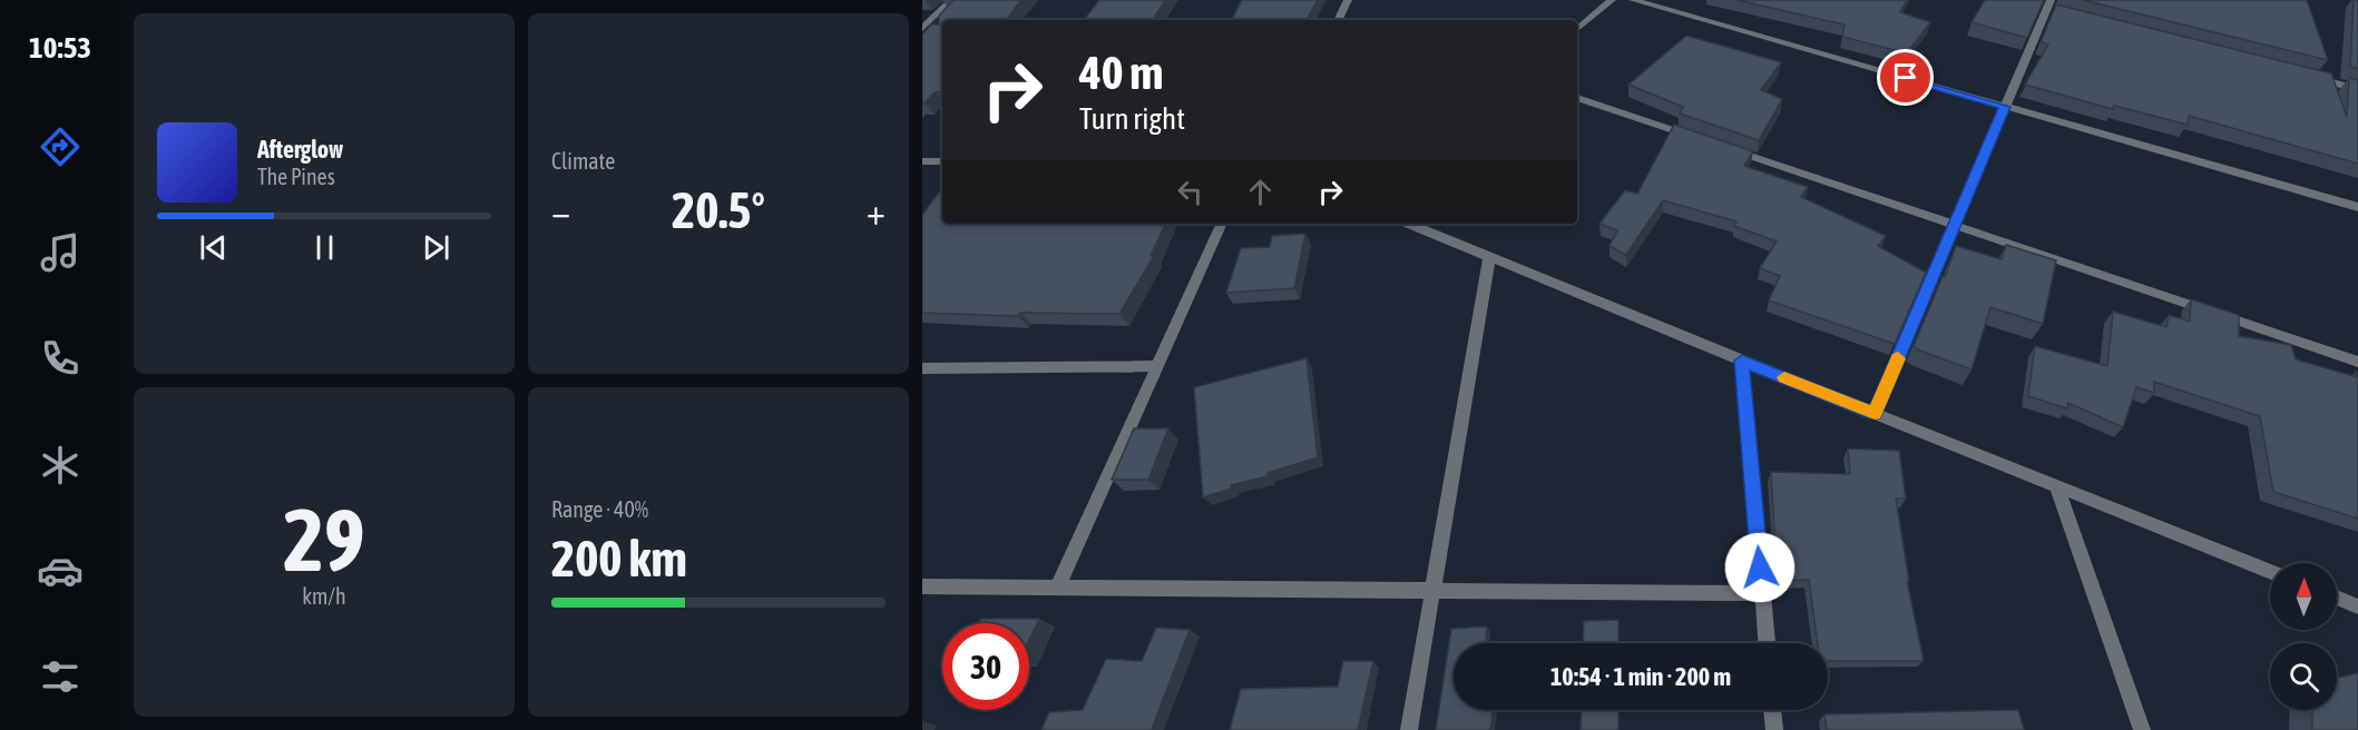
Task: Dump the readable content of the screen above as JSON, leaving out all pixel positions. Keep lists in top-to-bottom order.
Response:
{
  "north": "top",
  "page": {
    "tabs": "10:53",
    "tile": [
      "Climate",
      ["29", "km/h"],
      ["Range · 40%", "200 km"]
    ],
    "turn": ["40 m", "Turn right"],
    "song": ["Afterglow", "The Pines"],
    "heat": ["−", "20.5°", "+"],
    "limit": "30",
    "trip": "10:54 · 1 min · 200 m"
  }
}
